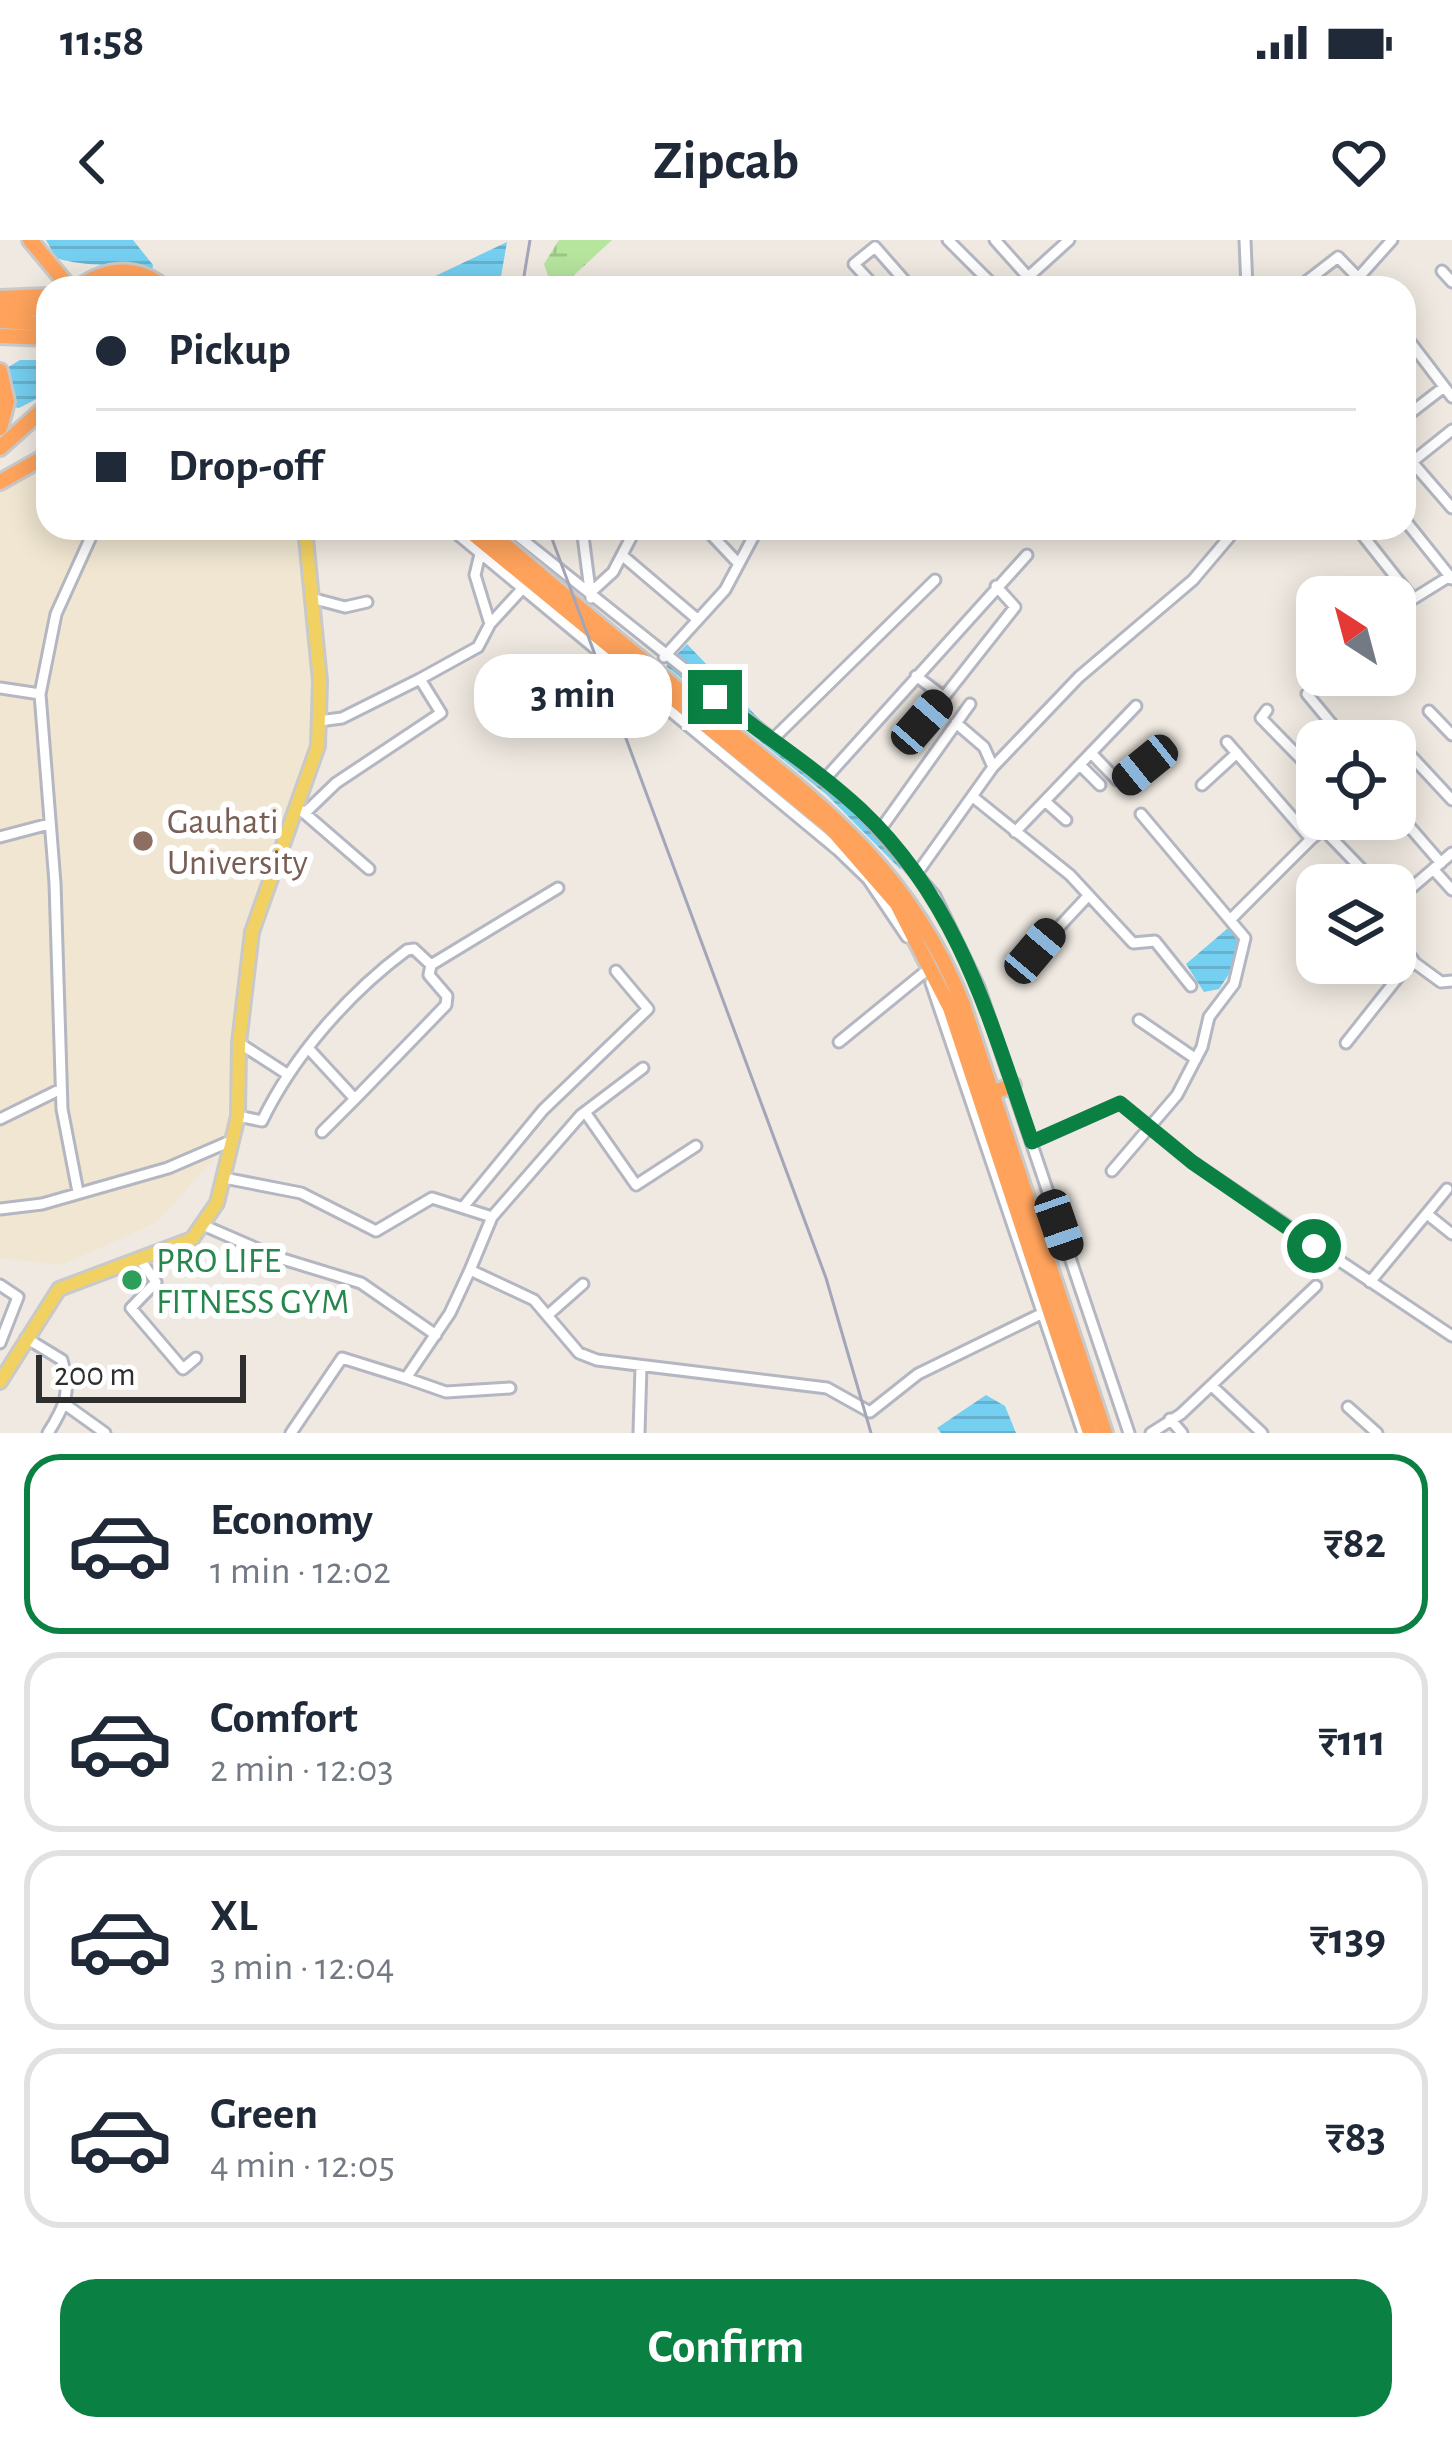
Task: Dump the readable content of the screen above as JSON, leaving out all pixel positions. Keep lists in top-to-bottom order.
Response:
{
  "places": ["Gauhati University", "PRO LIFE FITNESS GYM"],
  "scale_bar": "200 m",
  "north": "top left",
  "page": {
    "status": "11:58",
    "header": "Zipcab",
    "banner": ["Pickup", "Drop-off"],
    "bubble": "3 min",
    "scale": "200 m",
    "list": [
      {
        "name": "Economy",
        "note": "1 min · 12:02",
        "value": "₹82"
      },
      {
        "name": "Comfort",
        "note": "2 min · 12:03",
        "value": "₹111"
      },
      {
        "name": "XL",
        "note": "3 min · 12:04",
        "value": "₹139"
      },
      {
        "name": "Green",
        "note": "4 min · 12:05",
        "value": "₹83"
      }
    ],
    "buttons": "Confirm"
  }
}
